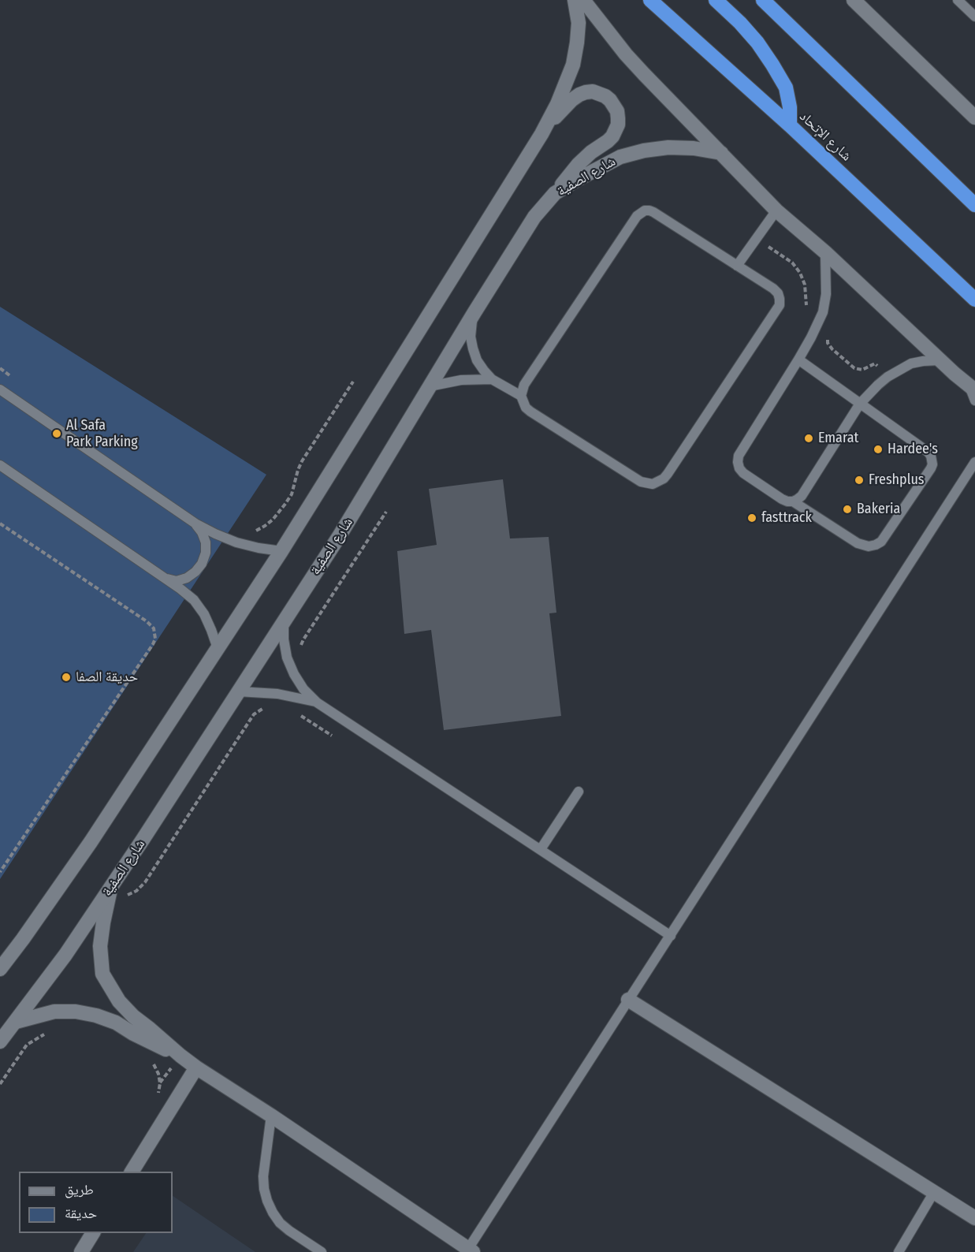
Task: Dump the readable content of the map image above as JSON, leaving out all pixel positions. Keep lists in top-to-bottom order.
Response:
{
  "streets": {
    "highway": ["شارع الإتحاد"],
    "main road": ["شارع الصفية"]
  },
  "places": [
    "Al Safa Park Parking",
    "Emarat",
    "Hardee's",
    "Freshplus",
    "Bakeria",
    "fasttrack",
    "حديقة الصفا"
  ],
  "legend": ["طريق", "حديقة"]
}
